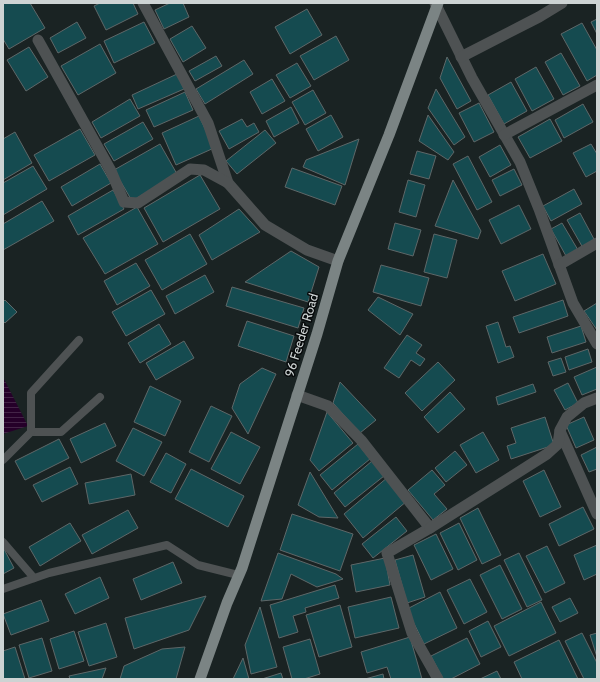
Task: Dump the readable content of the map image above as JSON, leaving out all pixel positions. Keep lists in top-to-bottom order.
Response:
{
  "streets": {
    "main road": ["96 Feeder Road"]
  }
}
